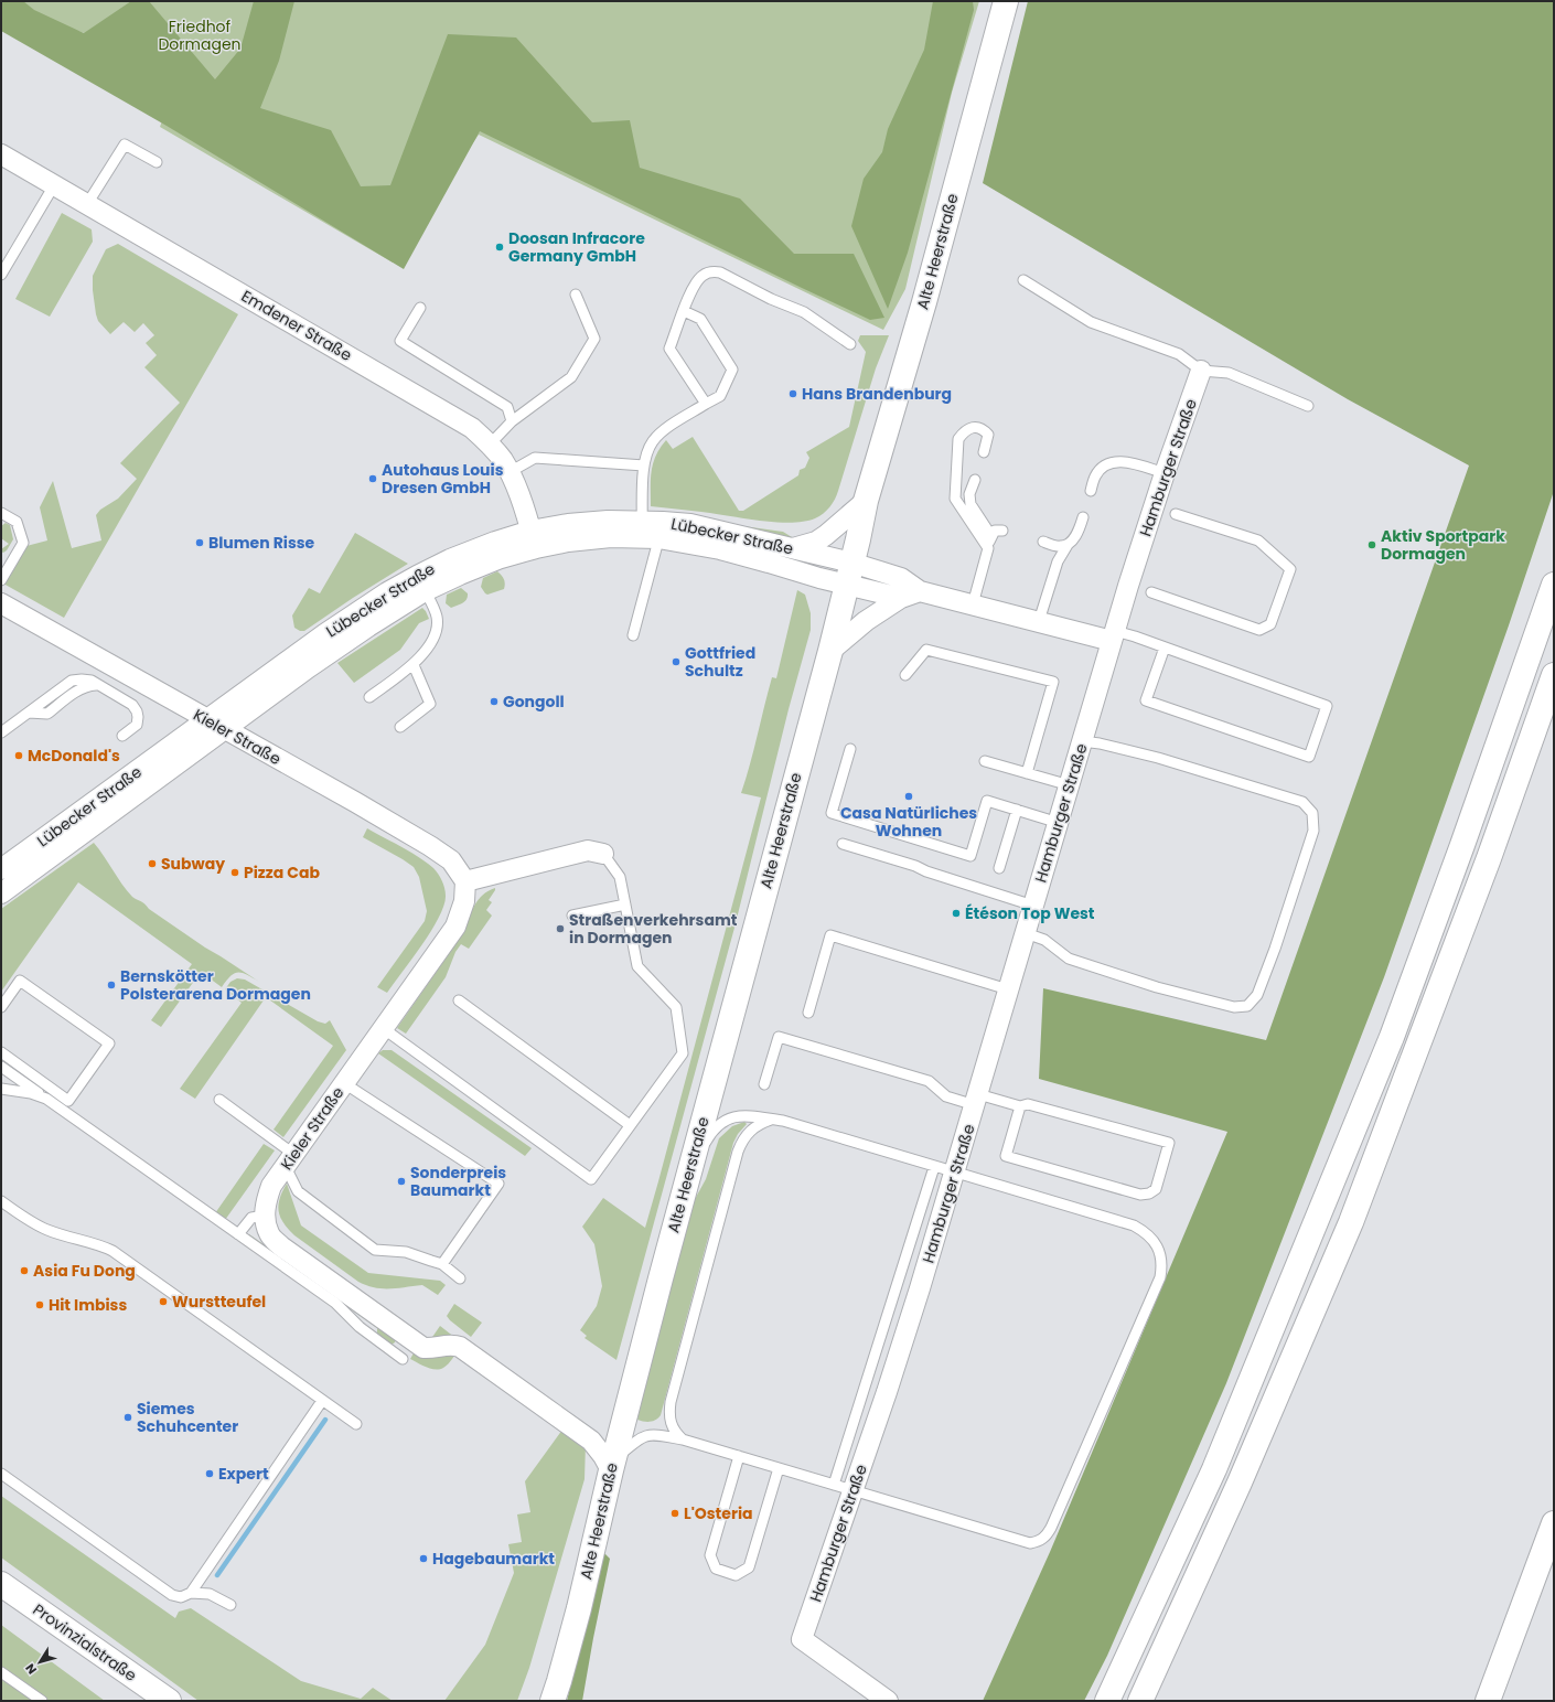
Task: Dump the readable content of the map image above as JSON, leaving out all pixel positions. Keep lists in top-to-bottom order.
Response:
{
  "streets": {
    "main road": ["Alte Heerstraße", "Provinzialstraße"],
    "street": [
      "Emdener Straße",
      "Hamburger Straße",
      "Lübecker Straße",
      "Kieler Straße"
    ]
  },
  "crossings": [
    ["Alte Heerstraße", "Lübecker Straße"],
    ["Alte Heerstraße", "Kieler Straße"],
    ["Emdener Straße", "Lübecker Straße"],
    ["Lübecker Straße", "Kieler Straße"]
  ],
  "parks": ["Friedhof Dormagen"],
  "places": [
    "Doosan Infracore Germany GmbH",
    "Hans Brandenburg",
    "Autohaus Louis Dresen GmbH",
    "Blumen Risse",
    "Aktiv Sportpark Dormagen",
    "Gottfried Schultz",
    "Gongoll",
    "McDonald's",
    "Casa Natürliches Wohnen",
    "Subway",
    "Pizza Cab",
    "Étéson Top West",
    "Straßenverkehrsamt in Dormagen",
    "Bernskötter Polsterarena Dormagen",
    "Sonderpreis Baumarkt",
    "Asia Fu Dong",
    "Wurstteufel",
    "Hit Imbiss",
    "Siemes Schuhcenter",
    "Expert",
    "L'Osteria",
    "Hagebaumarkt"
  ],
  "north": "bottom left"
}
